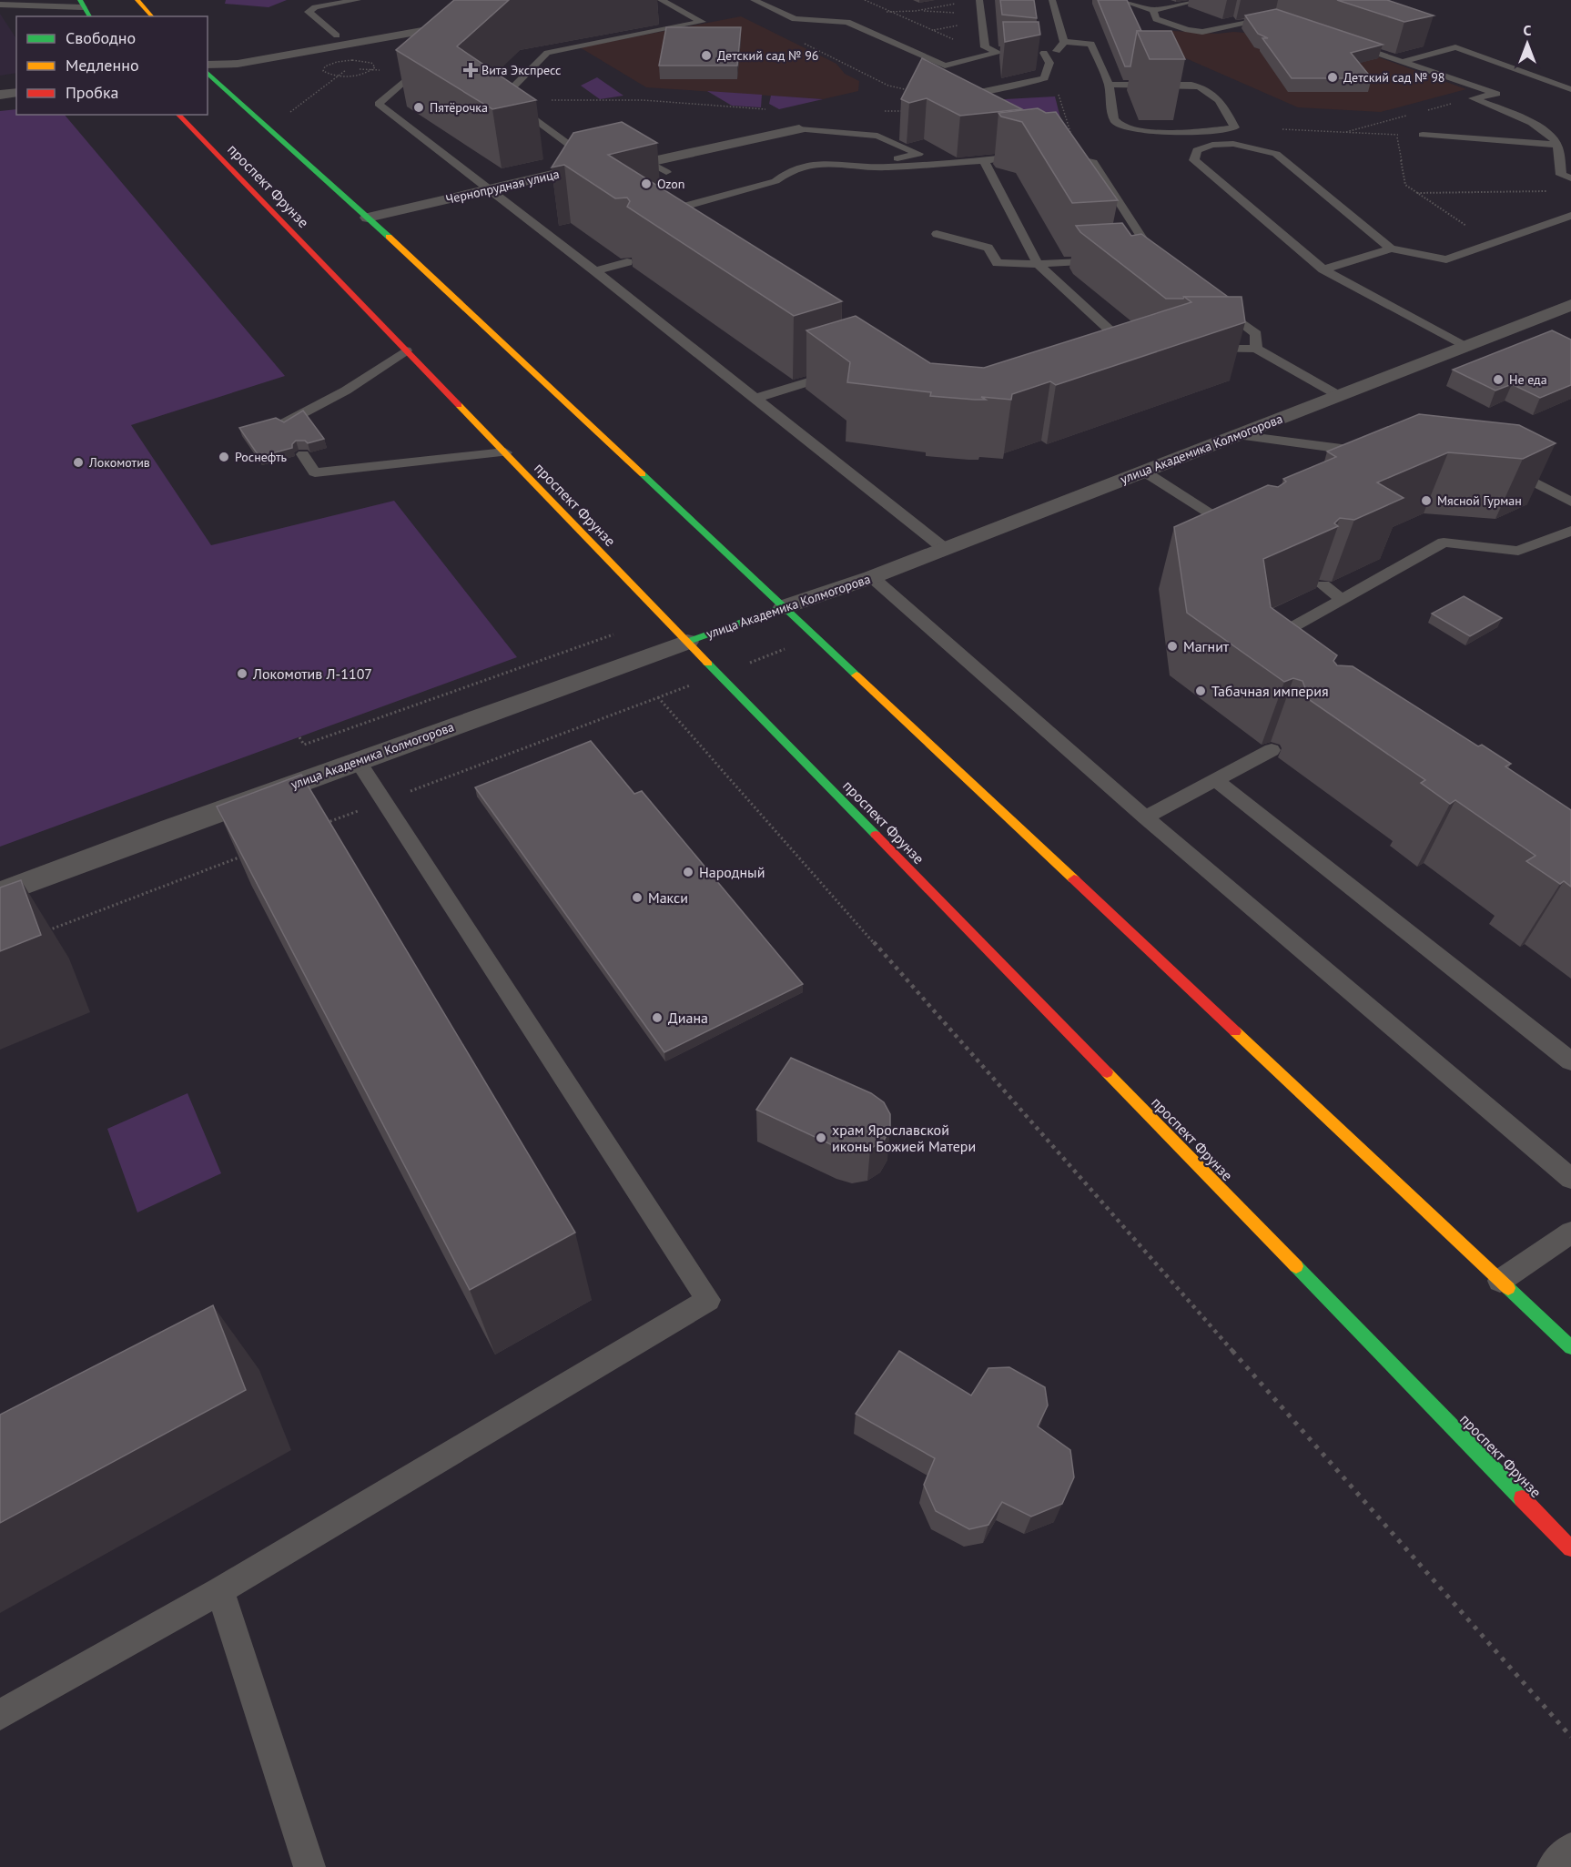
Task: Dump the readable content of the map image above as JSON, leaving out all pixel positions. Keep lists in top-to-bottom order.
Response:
{
  "streets": {
    "main road": ["проспект Фрунзе", "улица Академика Колмогорова"],
    "street": ["Чернопрудная улица"]
  },
  "crossings": [
    ["проспект Фрунзе", "улица Академика Колмогорова"]
  ],
  "places": {
    "other": [
      "Детский сад № 96",
      "Детский сад № 98",
      "Пятёрочка",
      "Ozon",
      "Не еда",
      "Роснефть",
      "Локомотив",
      "Мясной Гурман",
      "Магнит",
      "Локомотив Л-1107",
      "Табачная империя",
      "Народный",
      "Макси",
      "Диана",
      "храм Ярославской иконы Божией Матери"
    ],
    "health": ["Вита Экспресс"]
  },
  "legend": ["Свободно", "Медленно", "Пробка"],
  "north": "top"
}
